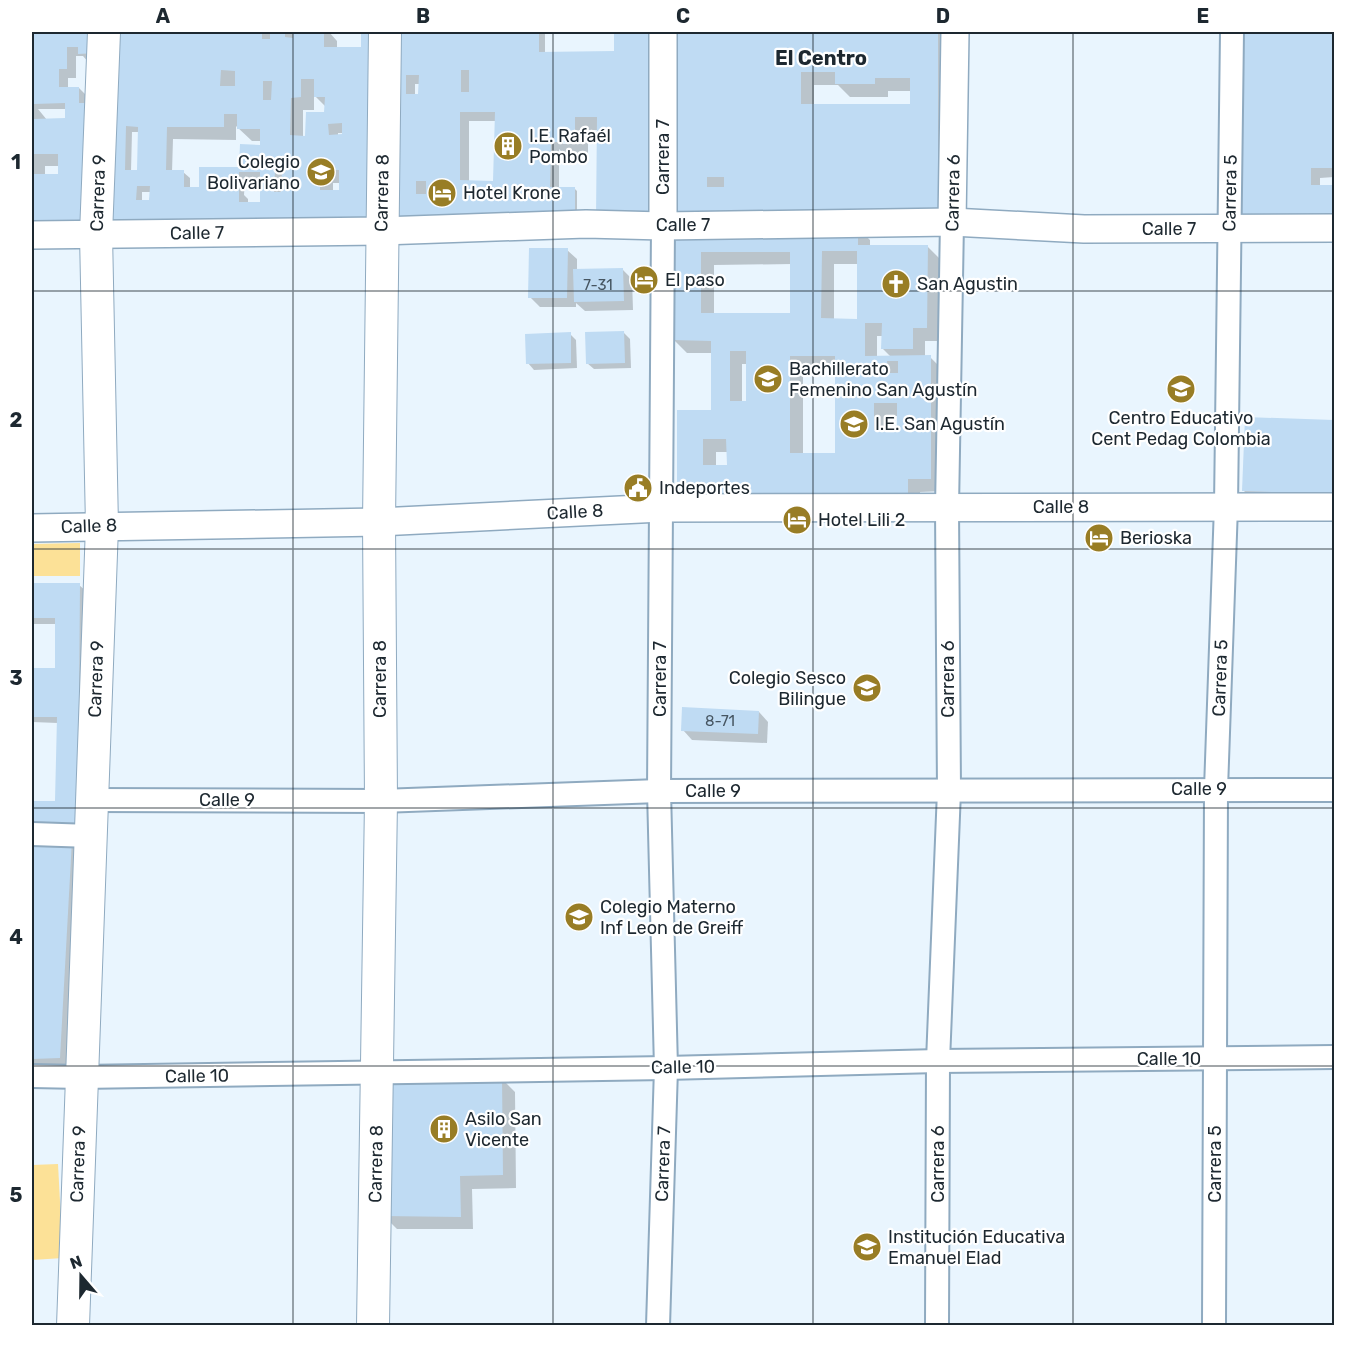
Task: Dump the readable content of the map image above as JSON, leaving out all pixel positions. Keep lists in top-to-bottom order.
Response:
{
  "streets": {
    "main road": ["Carrera 9", "Carrera 8"],
    "street": [
      "Carrera 7",
      "Carrera 6",
      "Carrera 5",
      "Calle 7",
      "Calle 8",
      "Calle 9",
      "Calle 10"
    ]
  },
  "crossings": [
    ["Carrera 7", "Calle 7"],
    ["Carrera 7", "Calle 8"],
    ["Carrera 7", "Calle 9"],
    ["Carrera 7", "Calle 10"],
    ["Carrera 9", "Calle 7"],
    ["Carrera 9", "Calle 8"],
    ["Carrera 9", "Calle 9"],
    ["Carrera 9", "Calle 10"],
    ["Carrera 8", "Calle 7"],
    ["Carrera 8", "Calle 8"],
    ["Carrera 8", "Calle 9"],
    ["Carrera 8", "Calle 10"],
    ["Carrera 6", "Calle 7"],
    ["Carrera 6", "Calle 8"],
    ["Carrera 6", "Calle 9"],
    ["Carrera 6", "Calle 10"],
    ["Carrera 5", "Calle 7"],
    ["Carrera 5", "Calle 8"],
    ["Carrera 5", "Calle 9"],
    ["Carrera 5", "Calle 10"]
  ],
  "districts": ["El Centro"],
  "places": {
    "building": ["I.E. Rafaél Pombo", "Asilo San Vicente"],
    "school or university": [
      "Colegio Bolivariano",
      "Bachillerato Femenino San Agustín",
      "Centro Educativo Cent Pedag Colombia",
      "I.E. San Agustín",
      "Colegio Sesco Bilingue",
      "Colegio Materno Inf Leon de Greiff",
      "Institución Educativa Emanuel Elad"
    ],
    "hotel": [
      "Hotel Krone",
      "El paso",
      "Hotel Lili 2",
      "Berioska"
    ],
    "church": ["San Agustin"],
    "public building": ["Indeportes"]
  },
  "house_numbers": ["7-31", "8-71"],
  "north": "top",
  "grid": {
    "columns": [
      "A",
      "B",
      "C",
      "D",
      "E"
    ],
    "rows": [
      "1",
      "2",
      "3",
      "4",
      "5"
    ]
  }
}
